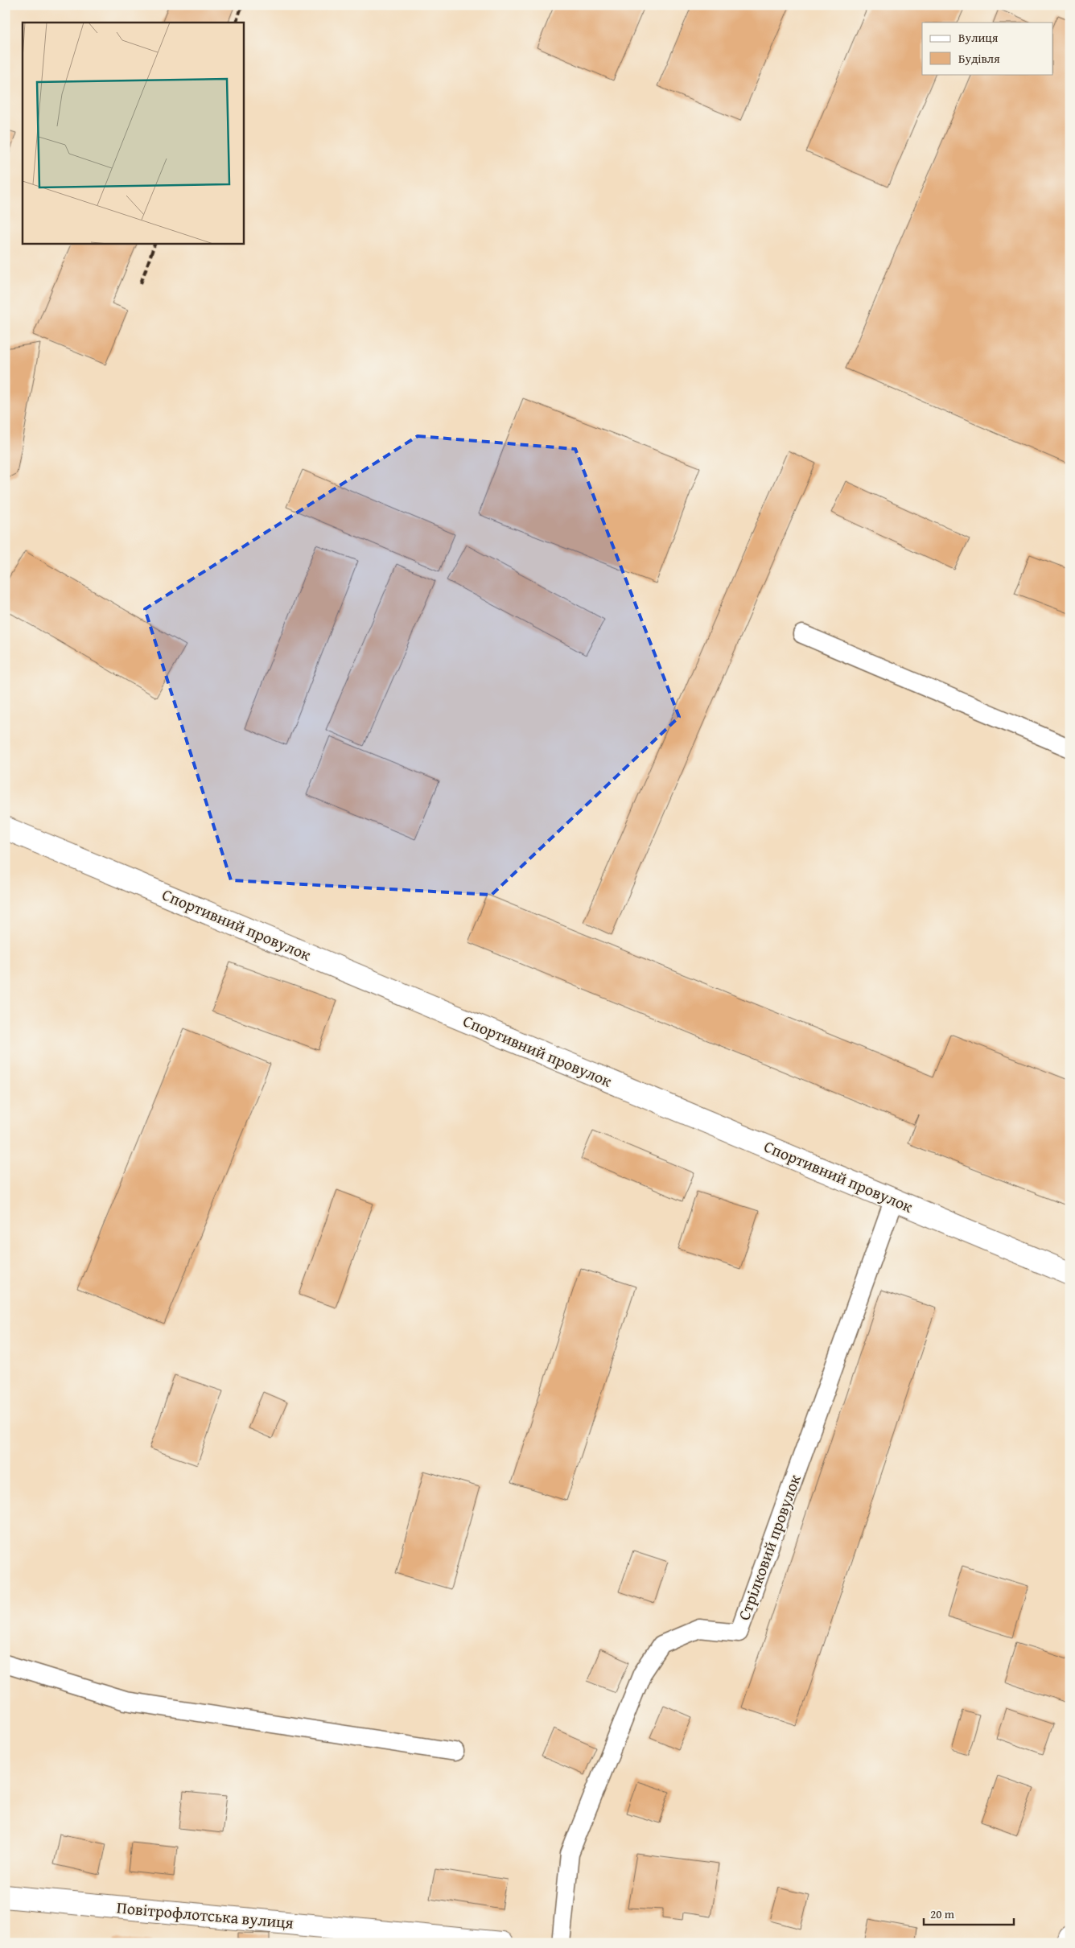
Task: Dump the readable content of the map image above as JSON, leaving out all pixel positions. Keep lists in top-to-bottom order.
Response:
{
  "streets": {
    "street": ["Спортивний провулок", "Повітрофлотська вулиця"],
    "lane": ["Стрілковий провулок"]
  },
  "crossings": [
    ["Спортивний провулок", "Стрілковий провулок"]
  ],
  "legend": ["Вулиця", "Будівля"],
  "scale_bar": "20 m"
}
